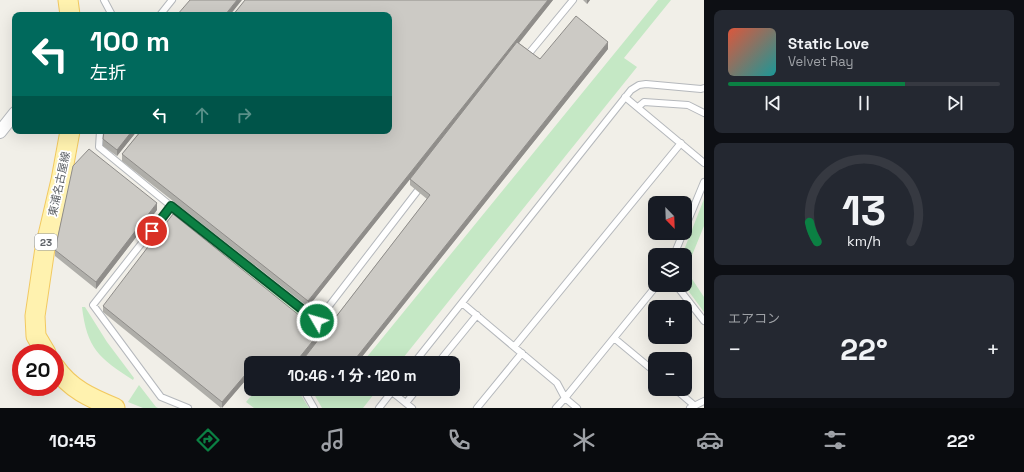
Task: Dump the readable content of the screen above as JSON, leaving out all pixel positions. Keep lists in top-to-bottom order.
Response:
{
  "streets": {
    "main road": ["東浦名古屋線", "23"]
  },
  "north": "bottom right",
  "page": {
    "turn": ["100 m", "左折"],
    "song": ["Static Love", "Velvet Ray"],
    "map_buttons": ["+", "−"],
    "tile": "エアコン",
    "heat": ["−", "22°", "+"],
    "limit": "20",
    "trip": "10:46 · 1 分 · 120 m",
    "tabs": ["10:45", "22°"],
    "gauge": ["13", "km/h"]
  }
}
